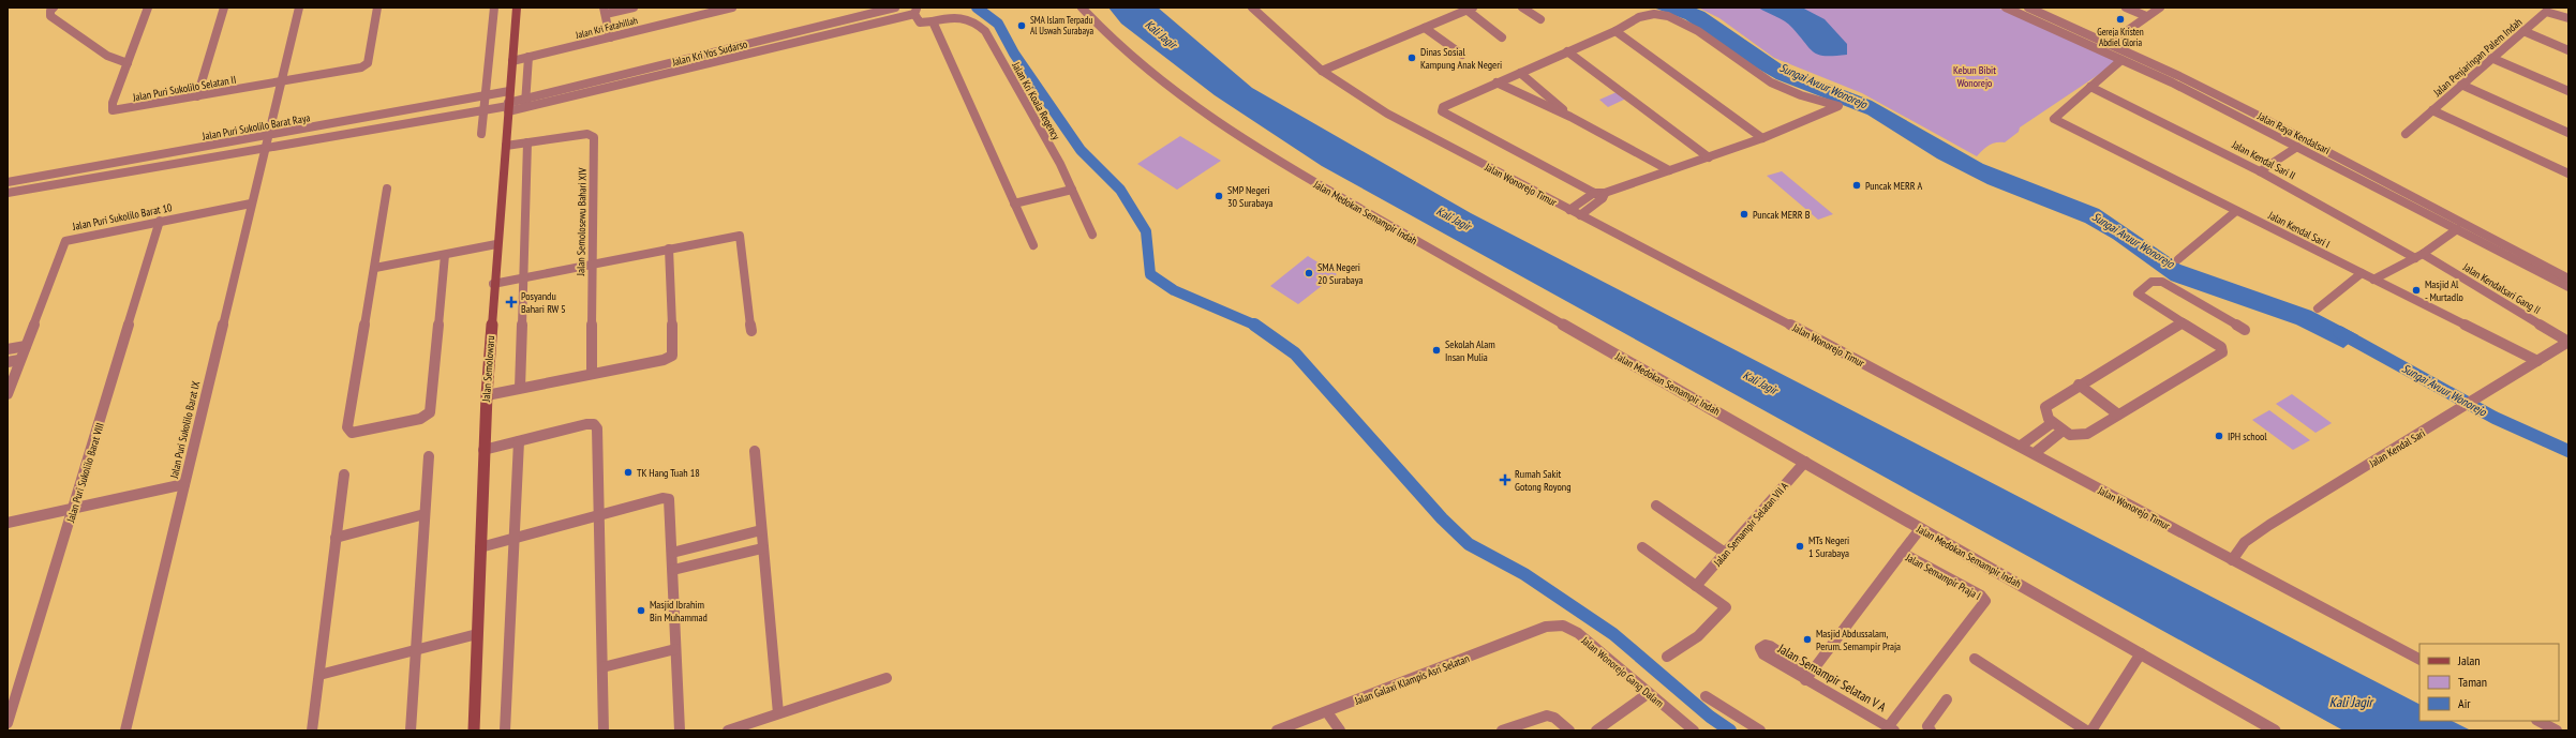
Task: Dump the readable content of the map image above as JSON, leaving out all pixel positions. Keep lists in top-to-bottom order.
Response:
{
  "streets": {
    "main road": ["Jalan Semolowaru"],
    "street": [
      "Jalan Kri Fatahillah",
      "Jalan Kri Yos Sudarso",
      "Jalan Penjaringan Palem Indah",
      "Jalan Puri Sukolilo Selatan II",
      "Jalan Kri Koala Regency",
      "Jalan Puri Sukolilo Barat Raya",
      "Jalan Raya Kendalsari",
      "Jalan Kendal Sari II",
      "Jalan Wonorejo Timur",
      "Jalan Medokan Semampir Indah",
      "Jalan Puri Sukolilo Barat 10",
      "Jalan Semolosewu Bahari XIV",
      "Jalan Kendal Sari I",
      "Jalan Kendalsari Gang II",
      "Jalan Puri Sukolilo Barat IX",
      "Jalan Kendal Sari",
      "Jalan Puri Sukolilo Barat VIII",
      "Jalan Semampir Selatan VII A",
      "Jalan Semampir Praja I",
      "Jalan Wonorejo Gang Dalam",
      "Jalan Semampir Selatan V A",
      "Jalan Galaxi Klampis Asri Selatan"
    ]
  },
  "crossings": [
    ["Jalan Kri Fatahillah", "Jalan Semolowaru"],
    ["Jalan Kri Yos Sudarso", "Jalan Puri Sukolilo Barat Raya"],
    ["Jalan Kri Yos Sudarso", "Jalan Semolowaru"],
    ["Jalan Puri Sukolilo Selatan II", "Jalan Puri Sukolilo Barat IX"],
    ["Jalan Puri Sukolilo Barat Raya", "Jalan Semolowaru"],
    ["Jalan Puri Sukolilo Barat Raya", "Jalan Puri Sukolilo Barat IX"],
    ["Jalan Kendal Sari II", "Jalan Kendal Sari I"],
    ["Jalan Kendal Sari II", "Jalan Kendalsari Gang II"],
    ["Jalan Wonorejo Timur", "Jalan Kendal Sari"],
    ["Jalan Medokan Semampir Indah", "Jalan Semampir Selatan VII A"],
    ["Jalan Puri Sukolilo Barat 10", "Jalan Puri Sukolilo Barat IX"],
    ["Jalan Puri Sukolilo Barat 10", "Jalan Puri Sukolilo Barat VIII"],
    ["Jalan Kendal Sari I", "Jalan Kendal Sari"],
    ["Jalan Kendalsari Gang II", "Jalan Kendal Sari"],
    ["Jalan Semampir Praja I", "Jalan Semampir Selatan V A"],
    ["Jalan Wonorejo Gang Dalam", "Jalan Galaxi Klampis Asri Selatan"]
  ],
  "water": ["Kali Jagir", "Sungai Avuur Wonorejo"],
  "parks": ["Kebun Bibit Wonorejo"],
  "places": {
    "other": [
      "Gereja Kristen Abdiel Gloria",
      "SMA Islam Terpadu Al Uswah Surabaya",
      "Dinas Sosial Kampung Anak Negeri",
      "Puncak MERR A",
      "SMP Negeri 30 Surabaya",
      "Puncak MERR B",
      "SMA Negeri 20 Surabaya",
      "Masjid Al - Murtadlo",
      "Sekolah Alam Insan Mulia",
      "IPH school",
      "TK Hang Tuah 18",
      "MTs Negeri 1 Surabaya",
      "Masjid Ibrahim Bin Muhammad",
      "Masjid Abdussalam, Perum. Semampir Praja"
    ],
    "health": ["Posyandu Bahari RW 5", "Rumah Sakit Gotong Royong"]
  },
  "legend": ["Jalan", "Taman", "Air"]
}
